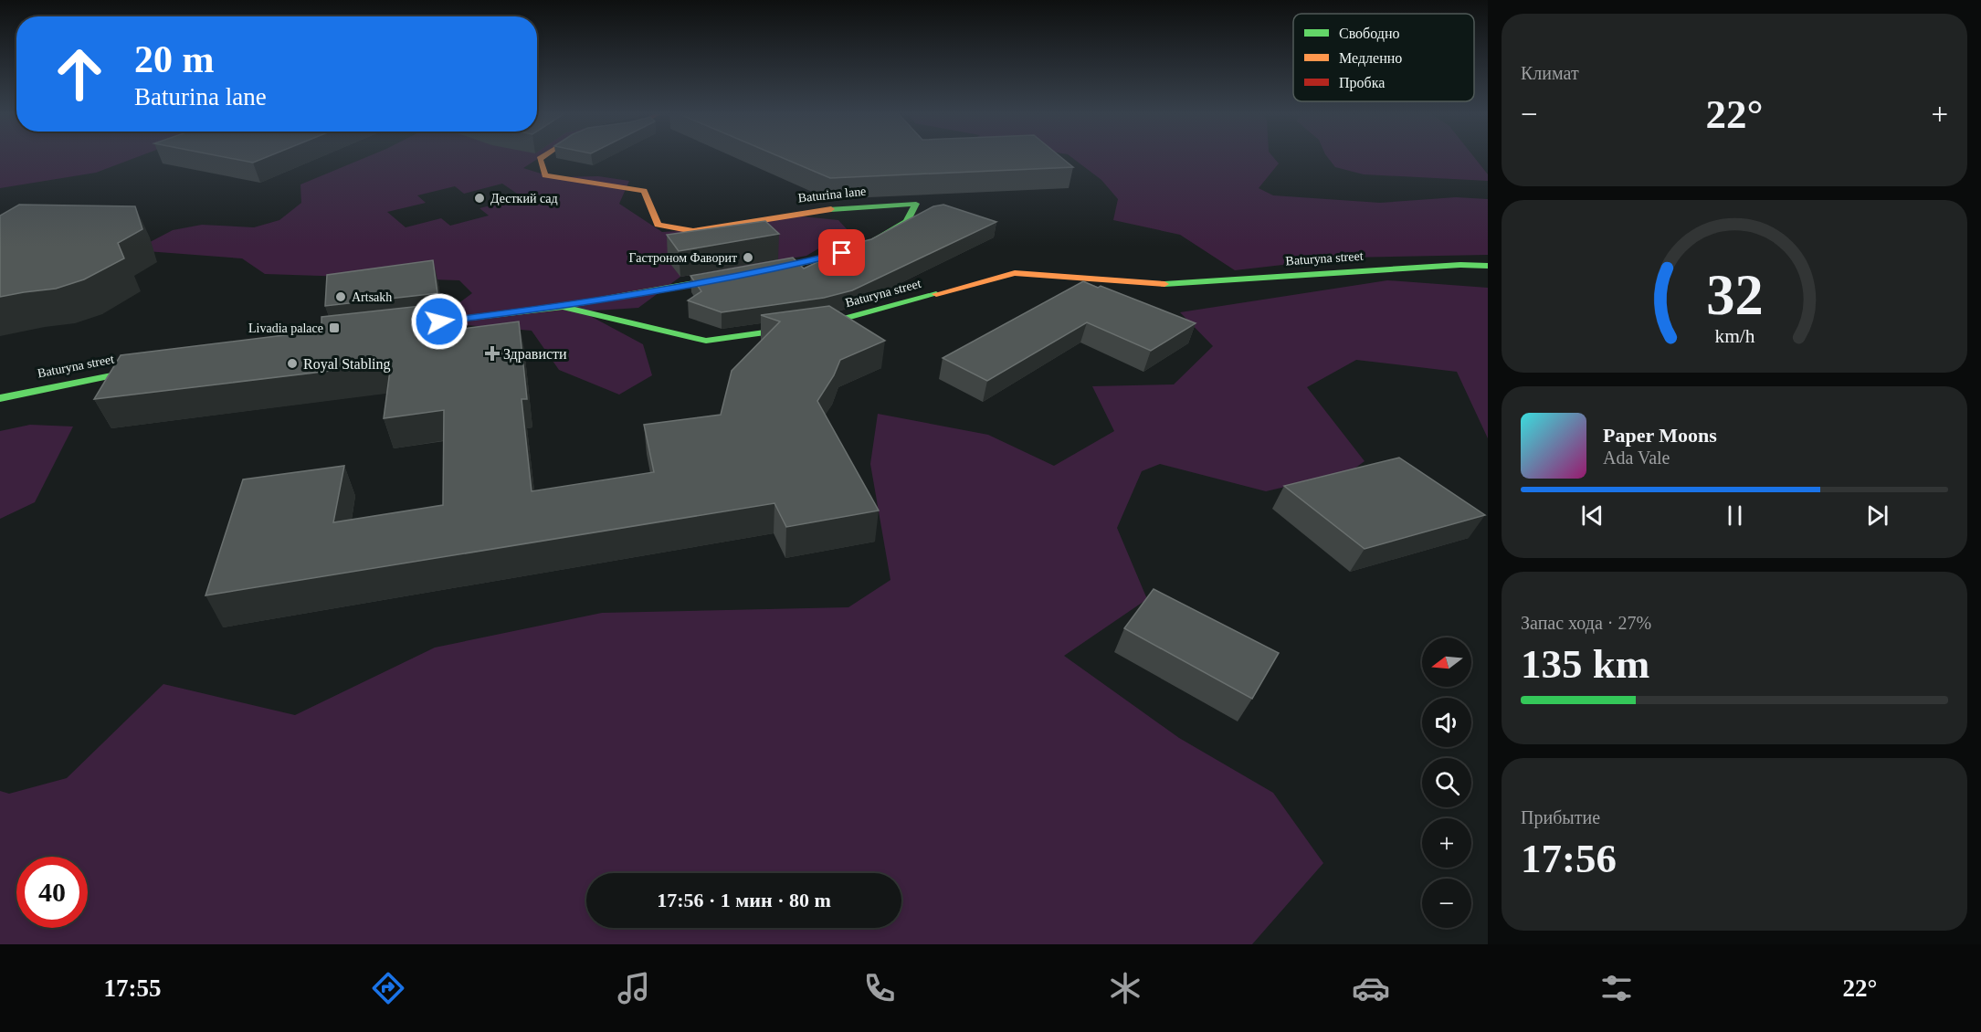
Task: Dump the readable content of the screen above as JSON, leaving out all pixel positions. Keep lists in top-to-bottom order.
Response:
{
  "streets": {
    "street": ["Baturina lane", "Baturyna street"]
  },
  "crossings": [
    ["Baturina lane", "Baturyna street"]
  ],
  "places": {
    "other": [
      "Десткий сад",
      "Гастроном Фаворит",
      "Artsakh",
      "Royal Stabling"
    ],
    "transit": ["Livadia palace"],
    "health": ["Здрависти"]
  },
  "legend": ["Свободно", "Медленно", "Пробка"],
  "north": "left",
  "page": {
    "tile": [
      "Климат",
      ["Запас хода · 27%", "135 km"],
      ["Прибытие", "17:56"]
    ],
    "turn": ["20 m", "Baturina lane"],
    "heat": ["−", "22°", "+"],
    "song": ["Paper Moons", "Ada Vale"],
    "map_buttons": ["+", "−"],
    "limit": "40",
    "trip": "17:56 · 1 мин · 80 m",
    "tabs": ["17:55", "22°"],
    "gauge": ["32", "km/h"]
  }
}
